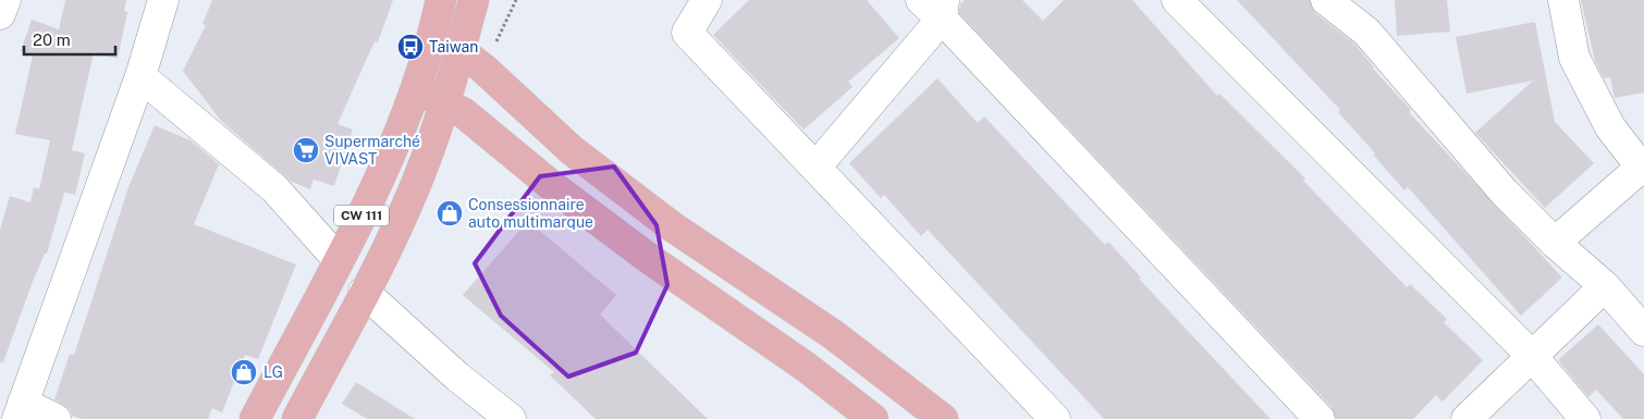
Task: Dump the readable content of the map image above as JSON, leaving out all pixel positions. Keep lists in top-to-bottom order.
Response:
{
  "streets": {
    "main road": ["CW 111"]
  },
  "places": {
    "bus stop": ["Taiwan"],
    "supermarket": ["Supermarché VIVAST"],
    "shop": ["Consessionnaire auto multimarque", "LG"]
  },
  "scale_bar": "20 m"
}
